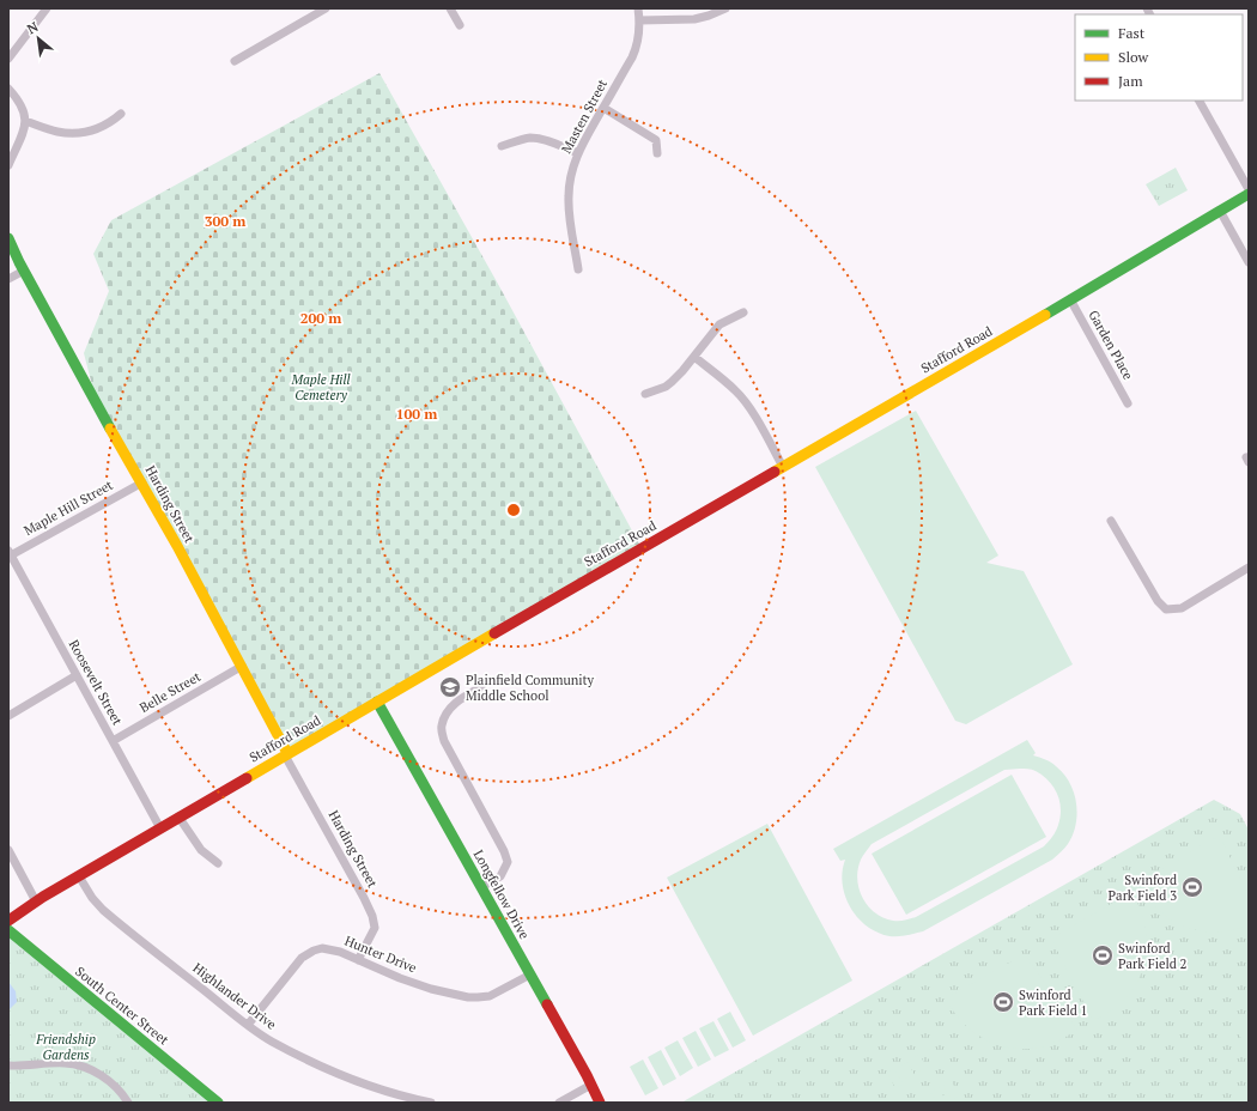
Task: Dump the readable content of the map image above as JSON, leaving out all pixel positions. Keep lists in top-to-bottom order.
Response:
{
  "streets": {
    "street": [
      "Masten Street",
      "Garden Place",
      "Stafford Road",
      "Harding Street",
      "Maple Hill Street",
      "Roosevelt Street",
      "Belle Street",
      "Longfellow Drive",
      "Hunter Drive",
      "Highlander Drive",
      "South Center Street"
    ]
  },
  "crossings": [
    ["Garden Place", "Stafford Road"],
    ["Stafford Road", "Harding Street"],
    ["Stafford Road", "Roosevelt Street"],
    ["Stafford Road", "Longfellow Drive"],
    ["Stafford Road", "Highlander Drive"],
    ["Harding Street", "Maple Hill Street"],
    ["Harding Street", "Belle Street"],
    ["Harding Street", "Hunter Drive"],
    ["Maple Hill Street", "Roosevelt Street"],
    ["Roosevelt Street", "Belle Street"],
    ["Longfellow Drive", "Hunter Drive"],
    ["Hunter Drive", "Highlander Drive"]
  ],
  "parks": ["Maple Hill Cemetery", "Friendship Gardens"],
  "places": {
    "school or university": ["Plainfield Community Middle School"],
    "sports": ["Swinford Park Field 3", "Swinford Park Field 2", "Swinford Park Field 1"]
  },
  "legend": ["Fast", "Slow", "Jam"],
  "north": "top left",
  "rings": ["300 m", "200 m", "100 m"]
}
